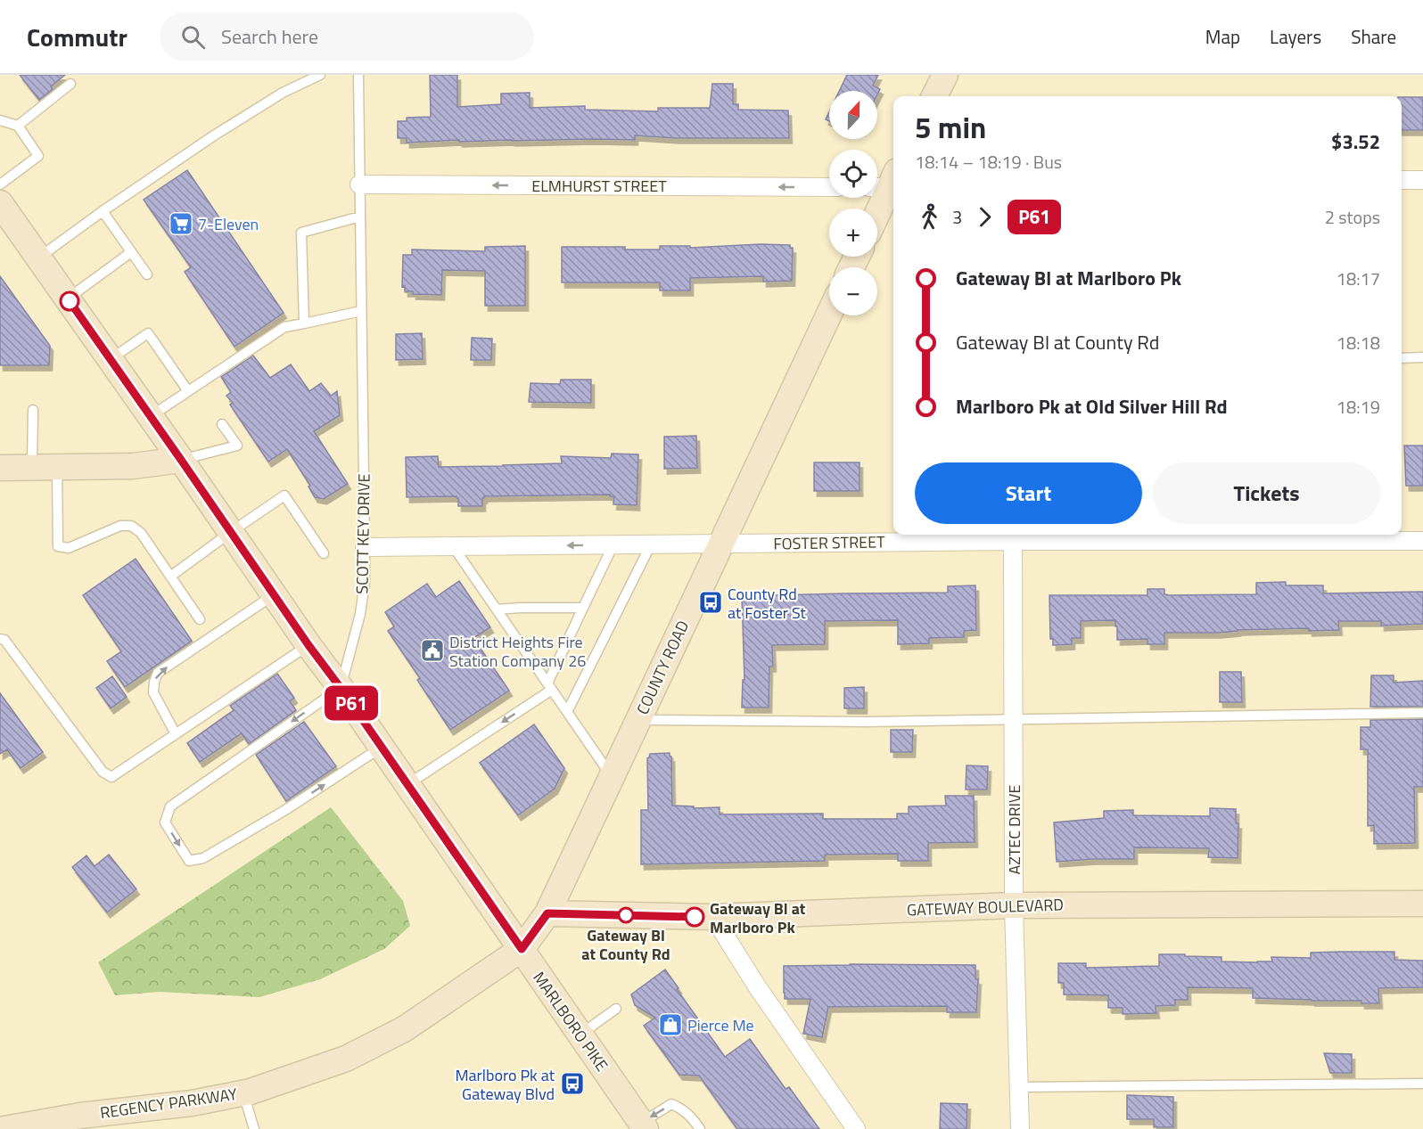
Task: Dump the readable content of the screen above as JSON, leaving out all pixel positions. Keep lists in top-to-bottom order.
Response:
{
  "streets": {
    "street": [
      "ELMHURST STREET",
      "FOSTER STREET",
      "COUNTY ROAD",
      "AZTEC DRIVE",
      "GATEWAY BOULEVARD",
      "MARLBORO PIKE",
      "REGENCY PARKWAY"
    ],
    "lane": ["SCOTT KEY DRIVE"]
  },
  "crossings": [
    ["ELMHURST STREET", "SCOTT KEY DRIVE"],
    ["SCOTT KEY DRIVE", "FOSTER STREET"],
    ["SCOTT KEY DRIVE", "MARLBORO PIKE"],
    ["FOSTER STREET", "COUNTY ROAD"],
    ["FOSTER STREET", "AZTEC DRIVE"],
    ["COUNTY ROAD", "GATEWAY BOULEVARD"],
    ["COUNTY ROAD", "MARLBORO PIKE"],
    ["COUNTY ROAD", "REGENCY PARKWAY"],
    ["AZTEC DRIVE", "GATEWAY BOULEVARD"],
    ["MARLBORO PIKE", "REGENCY PARKWAY"]
  ],
  "one_way": ["ELMHURST STREET"],
  "places": {
    "supermarket": ["7-Eleven"],
    "bus stop": ["County Rd at Foster St", "Marlboro Pk at Gateway Blvd"],
    "public building": ["District Heights Fire Station Company 26"],
    "other": ["Gateway Bl at County Rd", "Gateway Bl at Marlboro Pk"],
    "shop": ["Pierce Me"]
  },
  "lines": ["bus line P61"],
  "north": "top",
  "page": {
    "header": "Commutr",
    "search": "Search here",
    "nav": ["Map", "Layers", "Share"],
    "on_map": "P61",
    "map_buttons": ["+", "−"],
    "heading": ["5 min", "18:14 – 18:19 · Bus", "$3.52"],
    "legs": ["3", "P61", "2 stops"],
    "list": [
      {
        "name": "Gateway Bl at Marlboro Pk",
        "value": "18:17"
      },
      {
        "name": "Gateway Bl at County Rd",
        "value": "18:18"
      },
      {
        "name": "Marlboro Pk at Old Silver Hill Rd",
        "value": "18:19"
      }
    ],
    "buttons": ["Start", "Tickets"]
  }
}
